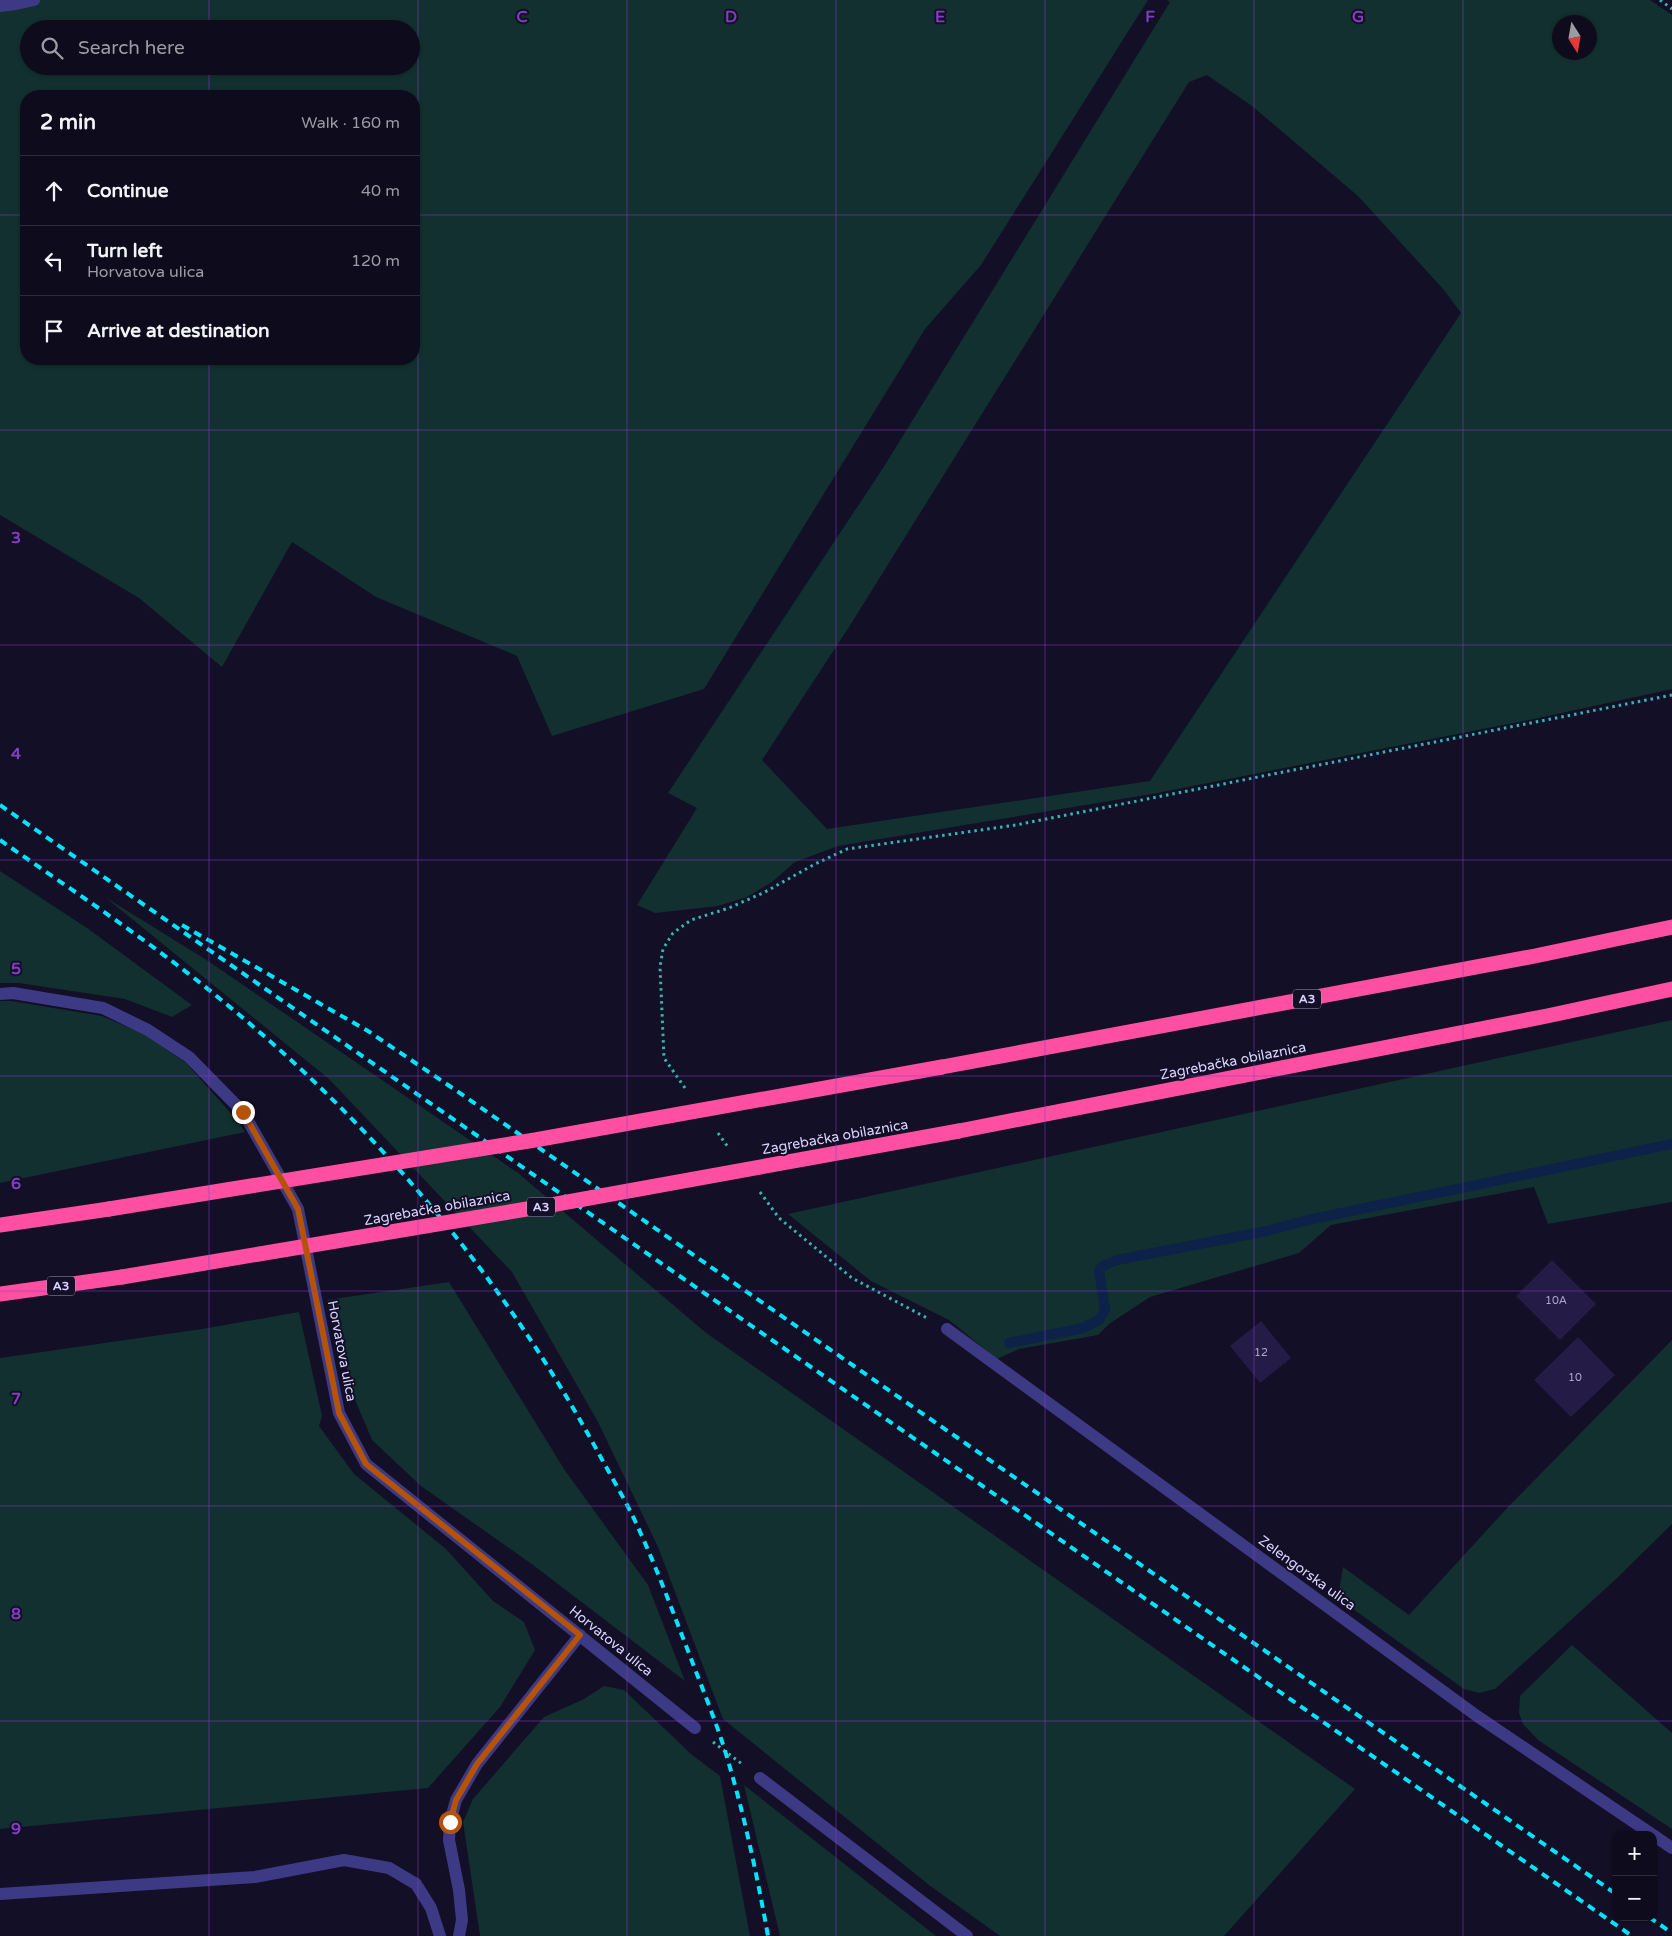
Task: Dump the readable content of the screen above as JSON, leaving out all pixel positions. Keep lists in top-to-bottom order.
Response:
{
  "streets": {
    "highway": ["A3", "Zagrebačka obilaznica"],
    "street": ["Horvatova ulica", "Zelengorska ulica"]
  },
  "house_numbers": ["10A", "12", "10"],
  "north": "bottom",
  "page": {
    "search": "Search here",
    "heading": ["2 min", "Walk · 160 m"],
    "list": [
      ["Continue", "40 m"],
      ["Turn left", "Horvatova ulica", "120 m"],
      "Arrive at destination"
    ],
    "map_buttons": ["+", "−"]
  },
  "grid": {
    "columns": [
      "C",
      "D",
      "E",
      "F",
      "G"
    ],
    "rows": [
      "3",
      "4",
      "5",
      "6",
      "7",
      "8",
      "9"
    ]
  }
}
